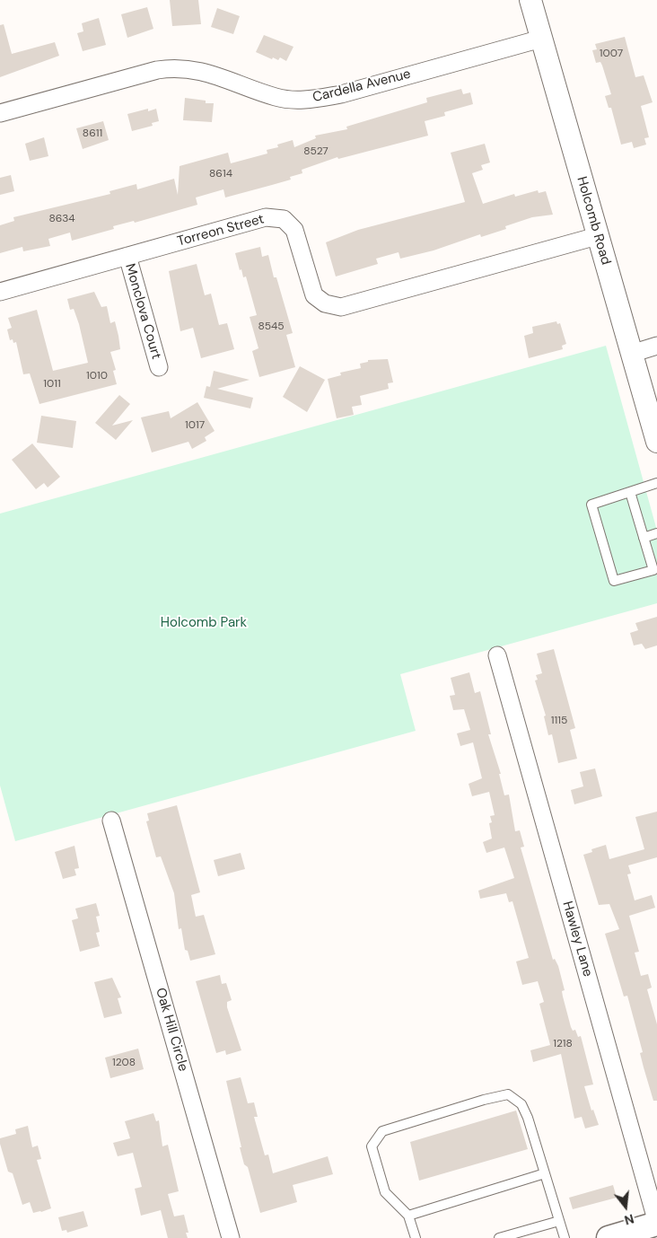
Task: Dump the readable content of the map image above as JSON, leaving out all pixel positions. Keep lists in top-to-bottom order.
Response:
{
  "streets": {
    "street": [
      "Cardella Avenue",
      "Holcomb Road",
      "Torreon Street",
      "Monclova Court",
      "Hawley Lane",
      "Oak Hill Circle"
    ]
  },
  "crossings": [
    ["Cardella Avenue", "Holcomb Road"],
    ["Holcomb Road", "Torreon Street"],
    ["Torreon Street", "Monclova Court"]
  ],
  "parks": ["Holcomb Park"],
  "house_numbers": [
    "1007",
    "8611",
    "8527",
    "8614",
    "8634",
    "8545",
    "1010",
    "1011",
    "1017",
    "1115",
    "1218",
    "1208"
  ],
  "north": "bottom"
}
